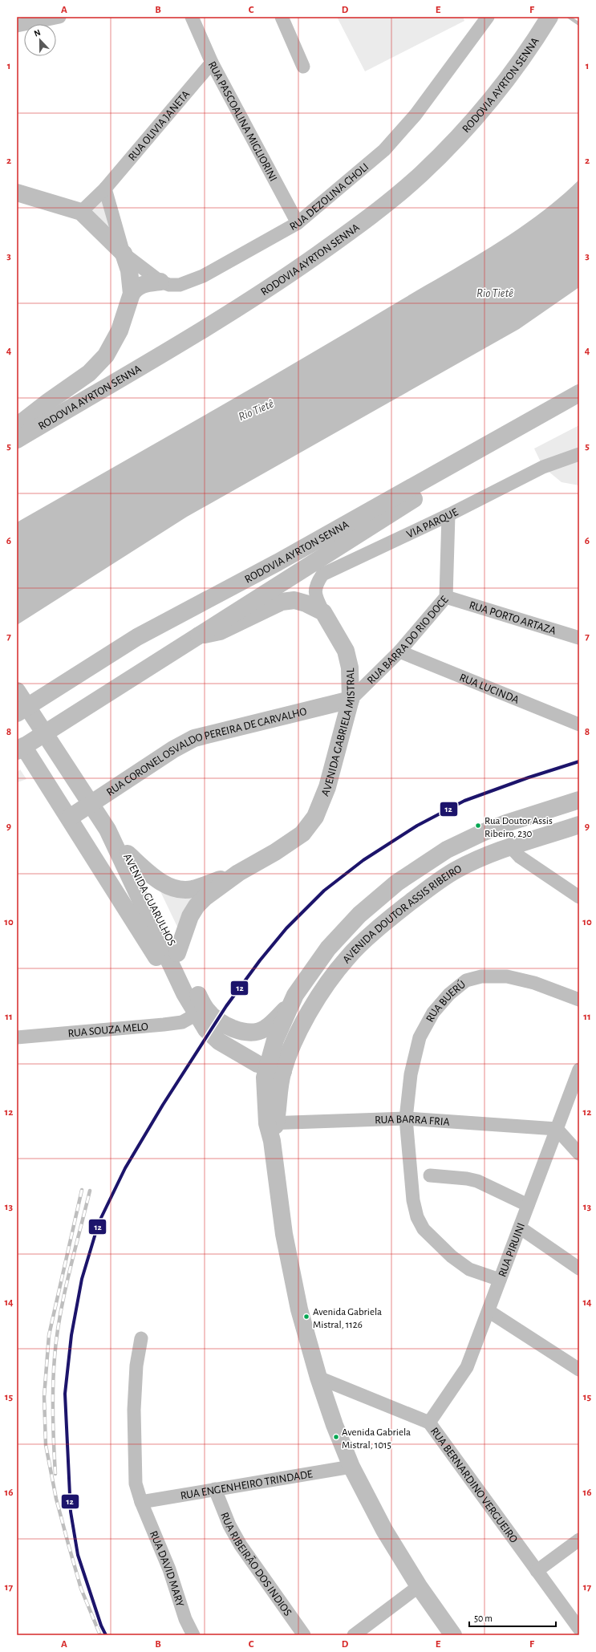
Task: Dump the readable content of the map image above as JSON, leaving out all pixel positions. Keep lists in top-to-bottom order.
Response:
{
  "streets": {
    "main road": [
      "RODOVIA AYRTON SENNA",
      "AVENIDA GABRIELA MISTRAL",
      "RUA CORONEL OSVALDO PEREIRA DE CARVALHO",
      "AVENIDA GUARULHOS",
      "AVENIDA DOUTOR ASSIS RIBEIRO"
    ],
    "street": [
      "RUA PASCOALINA MIGLIORINI",
      "RUA OLIVIA JANETA",
      "RUA DEZOLINA CHOLI",
      "VIA PARQUE",
      "RUA PORTO ARTAZA",
      "RUA BARRA DO RIO DOCE",
      "RUA LUCINDA",
      "RUA BUERÚ",
      "RUA SOUZA MELO",
      "RUA BARRA FRIA",
      "RUA PIRUINI",
      "RUA ENGENHEIRO TRINDADE",
      "RUA BERNARDINO VERGUEIRO",
      "RUA RIBEIRÃO DOS INDIOS",
      "RUA DAVID MARY"
    ]
  },
  "crossings": [
    ["RUA PASCOALINA MIGLIORINI", "RUA OLIVIA JANETA"],
    ["RUA PASCOALINA MIGLIORINI", "RUA DEZOLINA CHOLI"],
    ["VIA PARQUE", "RUA BARRA DO RIO DOCE"],
    ["VIA PARQUE", "AVENIDA GABRIELA MISTRAL"],
    ["RUA PORTO ARTAZA", "RUA BARRA DO RIO DOCE"],
    ["RUA BARRA DO RIO DOCE", "RUA LUCINDA"],
    ["RUA BARRA DO RIO DOCE", "AVENIDA GABRIELA MISTRAL"],
    ["RUA BARRA DO RIO DOCE", "RUA CORONEL OSVALDO PEREIRA DE CARVALHO"],
    ["AVENIDA GABRIELA MISTRAL", "RUA CORONEL OSVALDO PEREIRA DE CARVALHO"],
    ["AVENIDA GABRIELA MISTRAL", "AVENIDA GUARULHOS"],
    ["RUA CORONEL OSVALDO PEREIRA DE CARVALHO", "AVENIDA GUARULHOS"],
    ["AVENIDA GUARULHOS", "AVENIDA DOUTOR ASSIS RIBEIRO"],
    ["AVENIDA GUARULHOS", "RUA SOUZA MELO"],
    ["RUA BUERÚ", "RUA BARRA FRIA"],
    ["RUA BUERÚ", "RUA PIRUINI"],
    ["RUA BARRA FRIA", "RUA PIRUINI"],
    ["RUA PIRUINI", "RUA BERNARDINO VERGUEIRO"],
    ["RUA ENGENHEIRO TRINDADE", "RUA RIBEIRÃO DOS INDIOS"],
    ["RUA ENGENHEIRO TRINDADE", "RUA DAVID MARY"]
  ],
  "water": ["Rio Tietê"],
  "places": ["Rua Doutor Assis Ribeiro, 230", "Avenida Gabriela Mistral, 1126", "Avenida Gabriela Mistral, 1015"],
  "lines": ["transit line 12"],
  "scale_bar": "50 m",
  "north": "top",
  "grid": {
    "columns": [
      "A",
      "B",
      "C",
      "D",
      "E",
      "F"
    ],
    "rows": [
      "1",
      "2",
      "3",
      "4",
      "5",
      "6",
      "7",
      "8",
      "9",
      "10",
      "11",
      "12",
      "13",
      "14",
      "15",
      "16",
      "17"
    ]
  }
}
